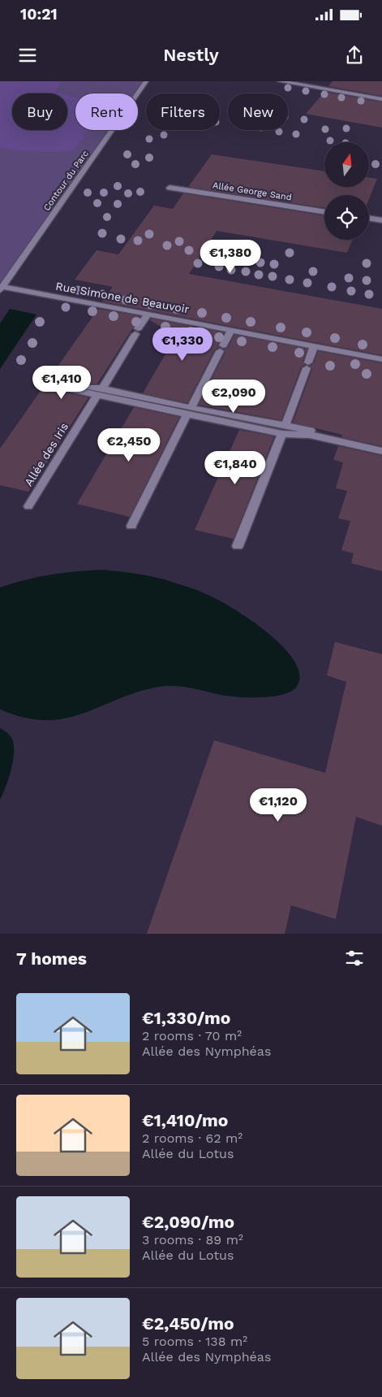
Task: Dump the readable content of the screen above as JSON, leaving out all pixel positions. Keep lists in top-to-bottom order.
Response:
{
  "streets": {
    "street": [
      "Contour du Parc",
      "Allée George Sand",
      "Rue Simone de Beauvoir",
      "Allée des Iris"
    ]
  },
  "crossings": [
    ["Contour du Parc", "Rue Simone de Beauvoir"],
    ["Rue Simone de Beauvoir", "Allée des Iris"]
  ],
  "north": "top",
  "page": {
    "status": "10:21",
    "header": "Nestly",
    "chip": [
      "Buy",
      "Rent",
      "Filters",
      "New"
    ],
    "price": [
      "€1,380",
      "€1,330",
      "€1,410",
      "€2,090",
      "€2,450",
      "€1,840",
      "€1,120"
    ],
    "heading": "7 homes",
    "list": [
      {
        "name": "€1,330/mo",
        "note": "2 rooms · 70 m² · Allée des Nymphéas"
      },
      {
        "name": "€1,410/mo",
        "note": "2 rooms · 62 m² · Allée du Lotus"
      },
      {
        "name": "€2,090/mo",
        "note": "3 rooms · 89 m² · Allée du Lotus"
      },
      {
        "name": "€2,450/mo",
        "note": "5 rooms · 138 m² · Allée des Nymphéas"
      }
    ]
  }
}
